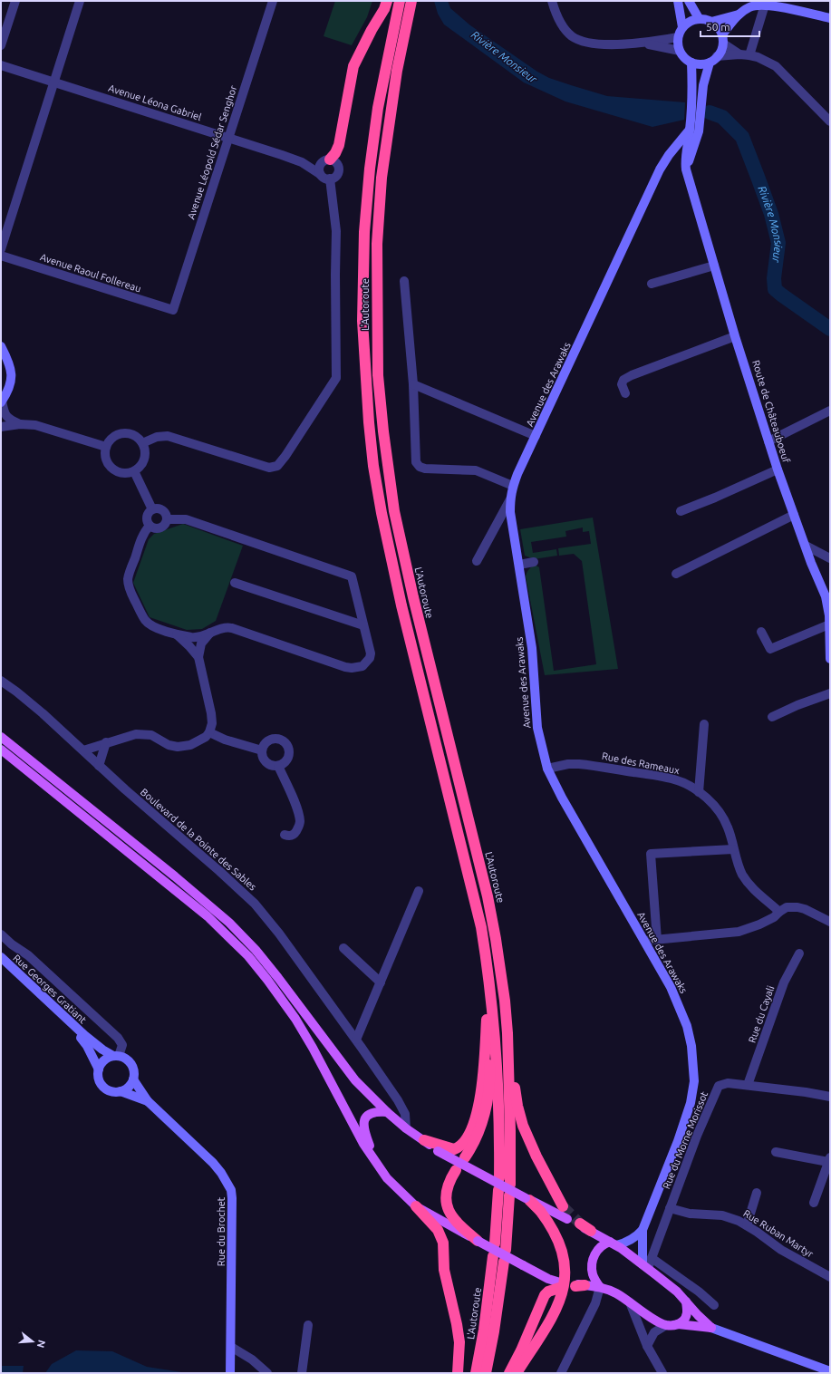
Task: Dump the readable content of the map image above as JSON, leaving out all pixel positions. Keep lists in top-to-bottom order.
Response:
{
  "streets": {
    "highway": ["L'Autoroute"],
    "main road": [
      "Avenue des Arawaks",
      "Route de Châteauboeuf",
      "Rue Georges Gratiant",
      "Rue du Brochet"
    ],
    "street": [
      "Avenue Léona Gabriel",
      "Avenue Léopold Sédar Senghor",
      "Avenue Raoul Follereau",
      "Rue des Rameaux",
      "Boulevard de la Pointe des Sables",
      "Rue du Cayali",
      "Rue du Morne Morissot",
      "Rue Ruban Martyr"
    ]
  },
  "crossings": [
    ["Avenue Léona Gabriel", "Avenue Léopold Sédar Senghor"],
    ["Avenue Léopold Sédar Senghor", "Avenue Raoul Follereau"],
    ["Avenue des Arawaks", "Route de Châteauboeuf"],
    ["Avenue des Arawaks", "Rue des Rameaux"],
    ["Avenue des Arawaks", "Rue du Morne Morissot"],
    ["Rue du Cayali", "Rue du Morne Morissot"],
    ["Rue du Morne Morissot", "Rue Ruban Martyr"]
  ],
  "water": ["Rivière Monsieur"],
  "scale_bar": "50 m",
  "north": "right"
}
